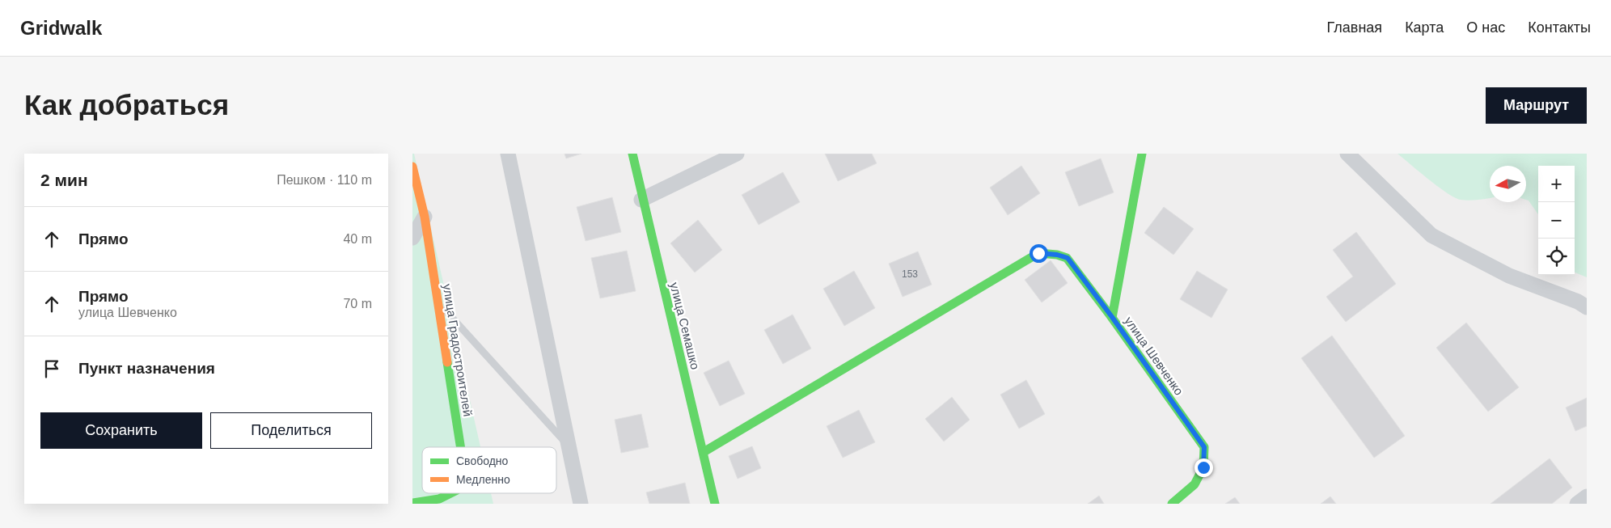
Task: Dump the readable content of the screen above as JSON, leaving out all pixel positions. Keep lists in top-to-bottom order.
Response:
{
  "streets": {
    "street": ["улица Семашко", "улица Градостроителей", "улица Шевченко"]
  },
  "house_numbers": ["153"],
  "legend": ["Свободно", "Медленно"],
  "north": "left",
  "page": {
    "header": "Gridwalk",
    "nav": [
      "Главная",
      "Карта",
      "О нас",
      "Контакты"
    ],
    "buttons": [
      "Маршрут",
      ["Сохранить", "Поделиться"]
    ],
    "title": "Как добраться",
    "heading": ["2 мин", "Пешком · 110 m"],
    "map_buttons": ["+", "−"],
    "list": [
      ["Прямо", "40 m"],
      ["Прямо", "улица Шевченко", "70 m"],
      "Пункт назначения"
    ]
  }
}
